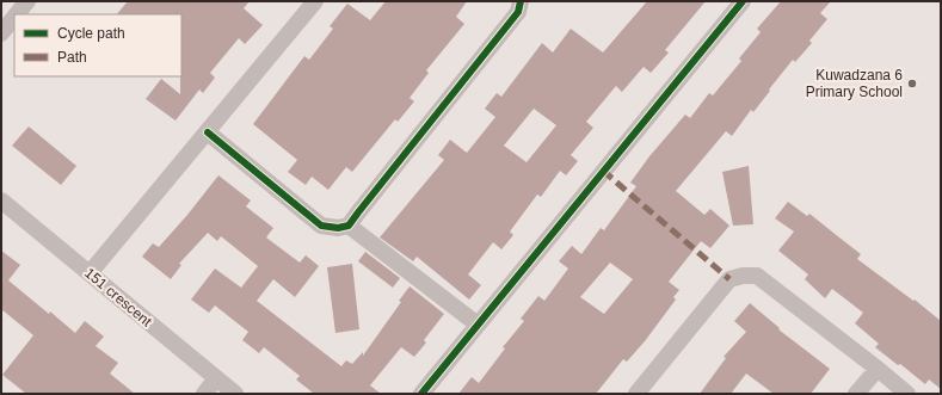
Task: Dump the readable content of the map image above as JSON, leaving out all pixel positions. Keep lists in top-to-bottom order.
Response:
{
  "streets": {
    "street": ["151 crescent"]
  },
  "places": ["Kuwadzana 6 Primary School"],
  "legend": ["Cycle path", "Path"]
}
